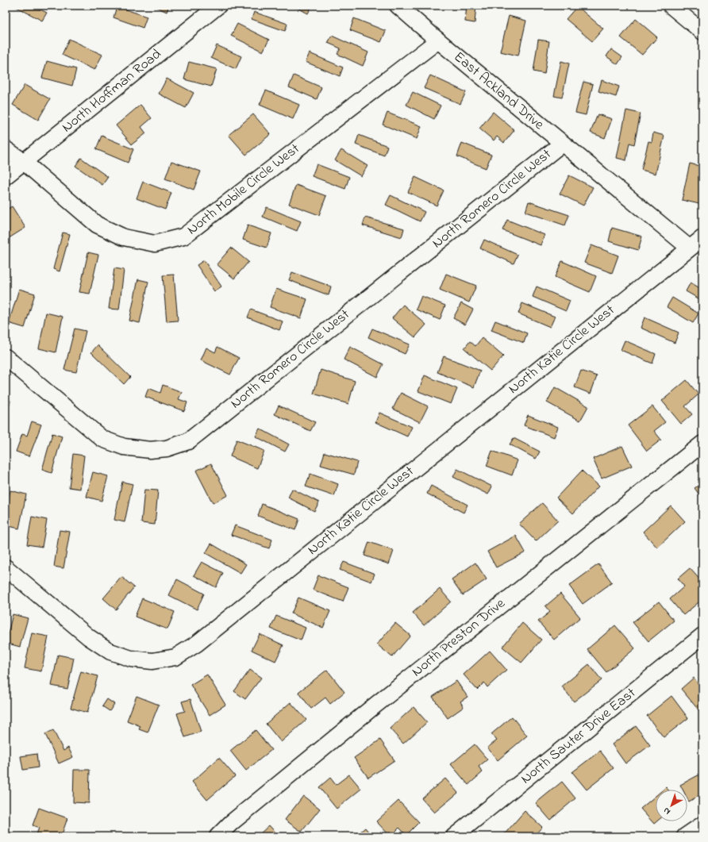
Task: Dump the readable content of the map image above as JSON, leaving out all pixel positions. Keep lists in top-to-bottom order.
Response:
{
  "streets": {
    "street": [
      "North Hoffman Road",
      "East Ackland Drive",
      "North Mobile Circle West",
      "North Romero Circle West",
      "North Katie Circle West",
      "North Preston Drive",
      "North Sauter Drive East"
    ]
  },
  "crossings": [
    ["North Hoffman Road", "North Mobile Circle West"],
    ["East Ackland Drive", "North Mobile Circle West"],
    ["East Ackland Drive", "North Romero Circle West"],
    ["East Ackland Drive", "North Katie Circle West"]
  ],
  "north": "bottom left"
}
